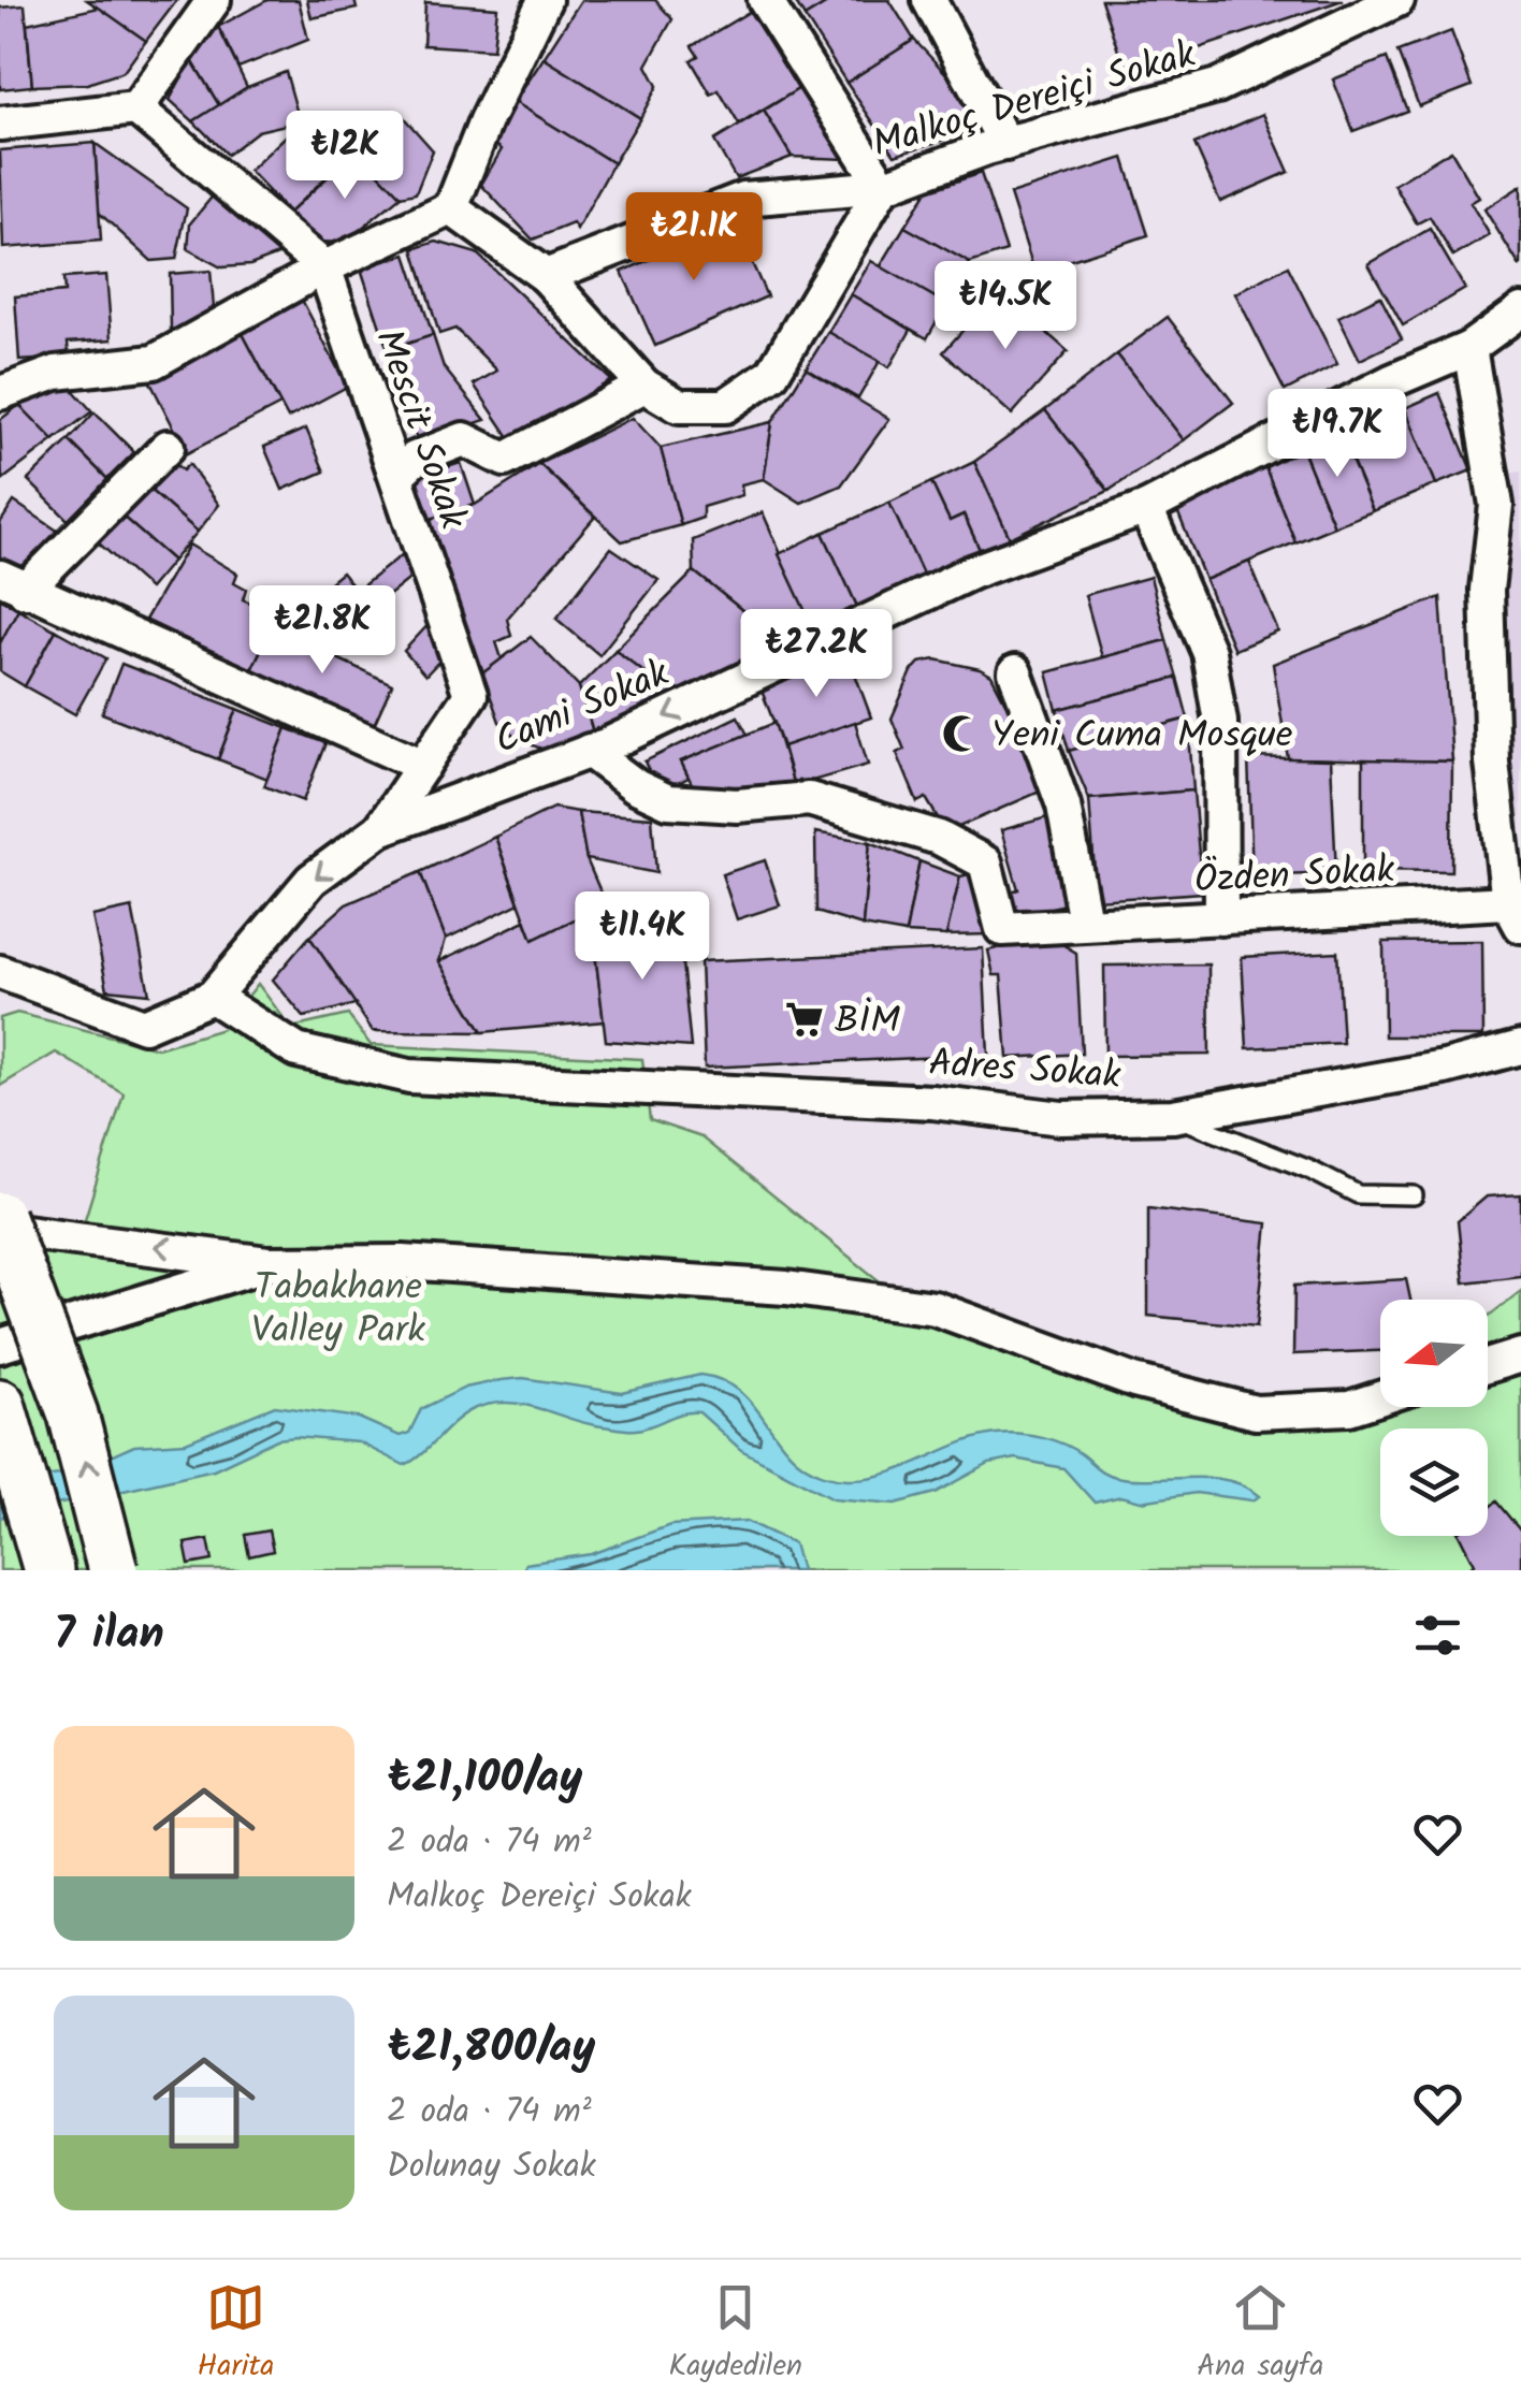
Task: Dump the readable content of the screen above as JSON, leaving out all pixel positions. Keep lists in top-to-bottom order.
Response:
{
  "streets": {
    "street": [
      "Malkoç Dereiçi Sokak",
      "Mescit Sokak",
      "Cami Sokak",
      "Özden Sokak",
      "Adres Sokak"
    ]
  },
  "crossings": [
    ["Mescit Sokak", "Cami Sokak"],
    ["Cami Sokak", "Özden Sokak"],
    ["Cami Sokak", "Adres Sokak"]
  ],
  "one_way": ["Cami Sokak"],
  "parks": ["Tabakhane Valley Park"],
  "places": {
    "mosque": ["Yeni Cuma Mosque"],
    "supermarket": ["BİM"]
  },
  "north": "left",
  "page": {
    "price": [
      "₺12K",
      "₺21.1K",
      "₺14.5K",
      "₺19.7K",
      "₺21.8K",
      "₺27.2K",
      "₺11.4K"
    ],
    "heading": "7 ilan",
    "list": [
      {
        "name": "₺21,100/ay",
        "note": "2 oda · 74 m² · Malkoç Dereiçi Sokak"
      },
      {
        "name": "₺21,800/ay",
        "note": "2 oda · 74 m² · Dolunay Sokak"
      }
    ],
    "tabs": ["Harita", "Kaydedilen", "Ana sayfa"]
  }
}
